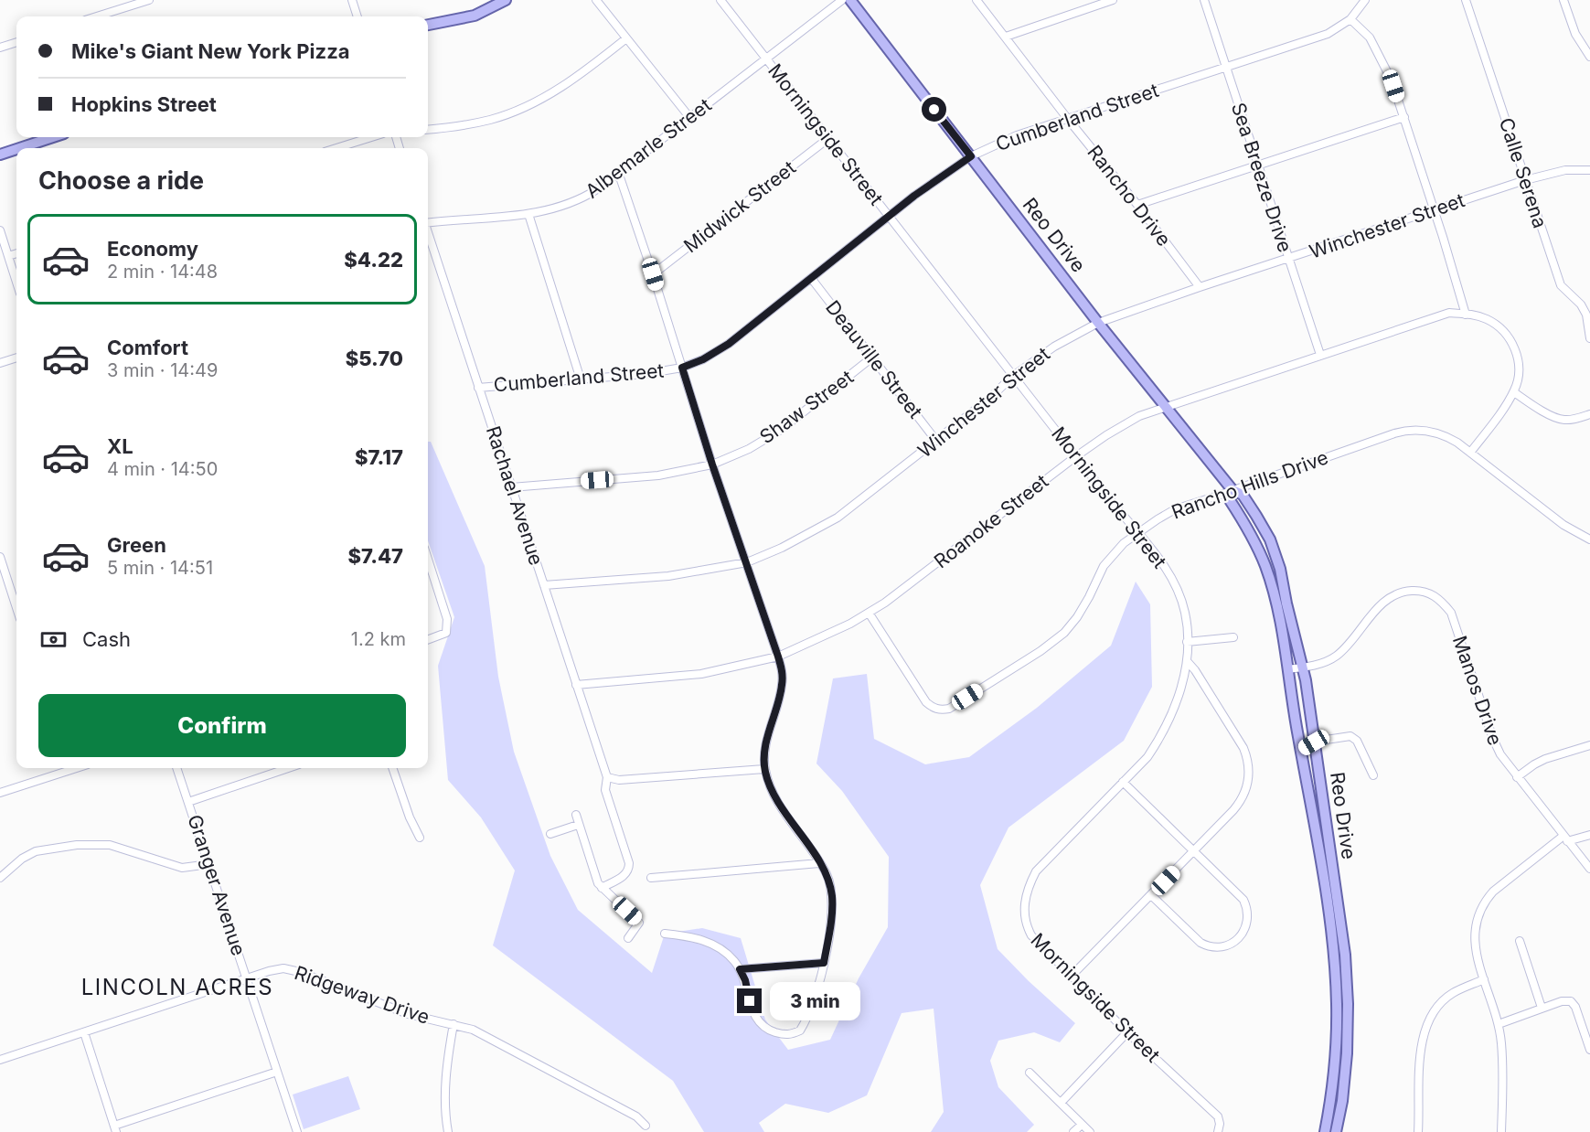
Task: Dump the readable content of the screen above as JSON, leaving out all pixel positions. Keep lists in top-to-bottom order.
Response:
{
  "streets": {
    "main road": ["Reo Drive"],
    "street": [
      "Cumberland Street",
      "Morningside Street",
      "Albemarle Street",
      "Calle Serena",
      "Sea Breeze Drive",
      "Rancho Drive",
      "Midwick Street",
      "Winchester Street",
      "Deauville Street",
      "Shaw Street",
      "Rancho Hills Drive",
      "Rachael Avenue",
      "Roanoke Street",
      "Manos Drive",
      "Granger Avenue",
      "Ridgeway Drive"
    ]
  },
  "crossings": [
    ["Cumberland Street", "Morningside Street"],
    ["Cumberland Street", "Sea Breeze Drive"],
    ["Cumberland Street", "Rancho Drive"],
    ["Cumberland Street", "Reo Drive"],
    ["Cumberland Street", "Deauville Street"],
    ["Cumberland Street", "Rachael Avenue"],
    ["Morningside Street", "Albemarle Street"],
    ["Morningside Street", "Midwick Street"],
    ["Morningside Street", "Winchester Street"],
    ["Morningside Street", "Rancho Hills Drive"],
    ["Morningside Street", "Roanoke Street"],
    ["Calle Serena", "Winchester Street"],
    ["Sea Breeze Drive", "Winchester Street"],
    ["Sea Breeze Drive", "Roanoke Street"],
    ["Rancho Drive", "Winchester Street"],
    ["Winchester Street", "Reo Drive"],
    ["Winchester Street", "Deauville Street"],
    ["Winchester Street", "Rachael Avenue"],
    ["Reo Drive", "Rancho Hills Drive"],
    ["Reo Drive", "Roanoke Street"],
    ["Reo Drive", "Manos Drive"],
    ["Deauville Street", "Shaw Street"],
    ["Shaw Street", "Rachael Avenue"],
    ["Rancho Hills Drive", "Roanoke Street"],
    ["Rachael Avenue", "Roanoke Street"],
    ["Granger Avenue", "Ridgeway Drive"]
  ],
  "districts": ["LINCOLN ACRES"],
  "page": {
    "banner": ["Mike's Giant New York Pizza", "Hopkins Street"],
    "heading": "Choose a ride",
    "list": [
      {
        "name": "Economy",
        "note": "2 min · 14:48",
        "value": "$4.22"
      },
      {
        "name": "Comfort",
        "note": "3 min · 14:49",
        "value": "$5.70"
      },
      {
        "name": "XL",
        "note": "4 min · 14:50",
        "value": "$7.17"
      },
      {
        "name": "Green",
        "note": "5 min · 14:51",
        "value": "$7.47"
      }
    ],
    "pay": ["Cash", "1.2 km"],
    "buttons": "Confirm",
    "bubble": "3 min"
  }
}
